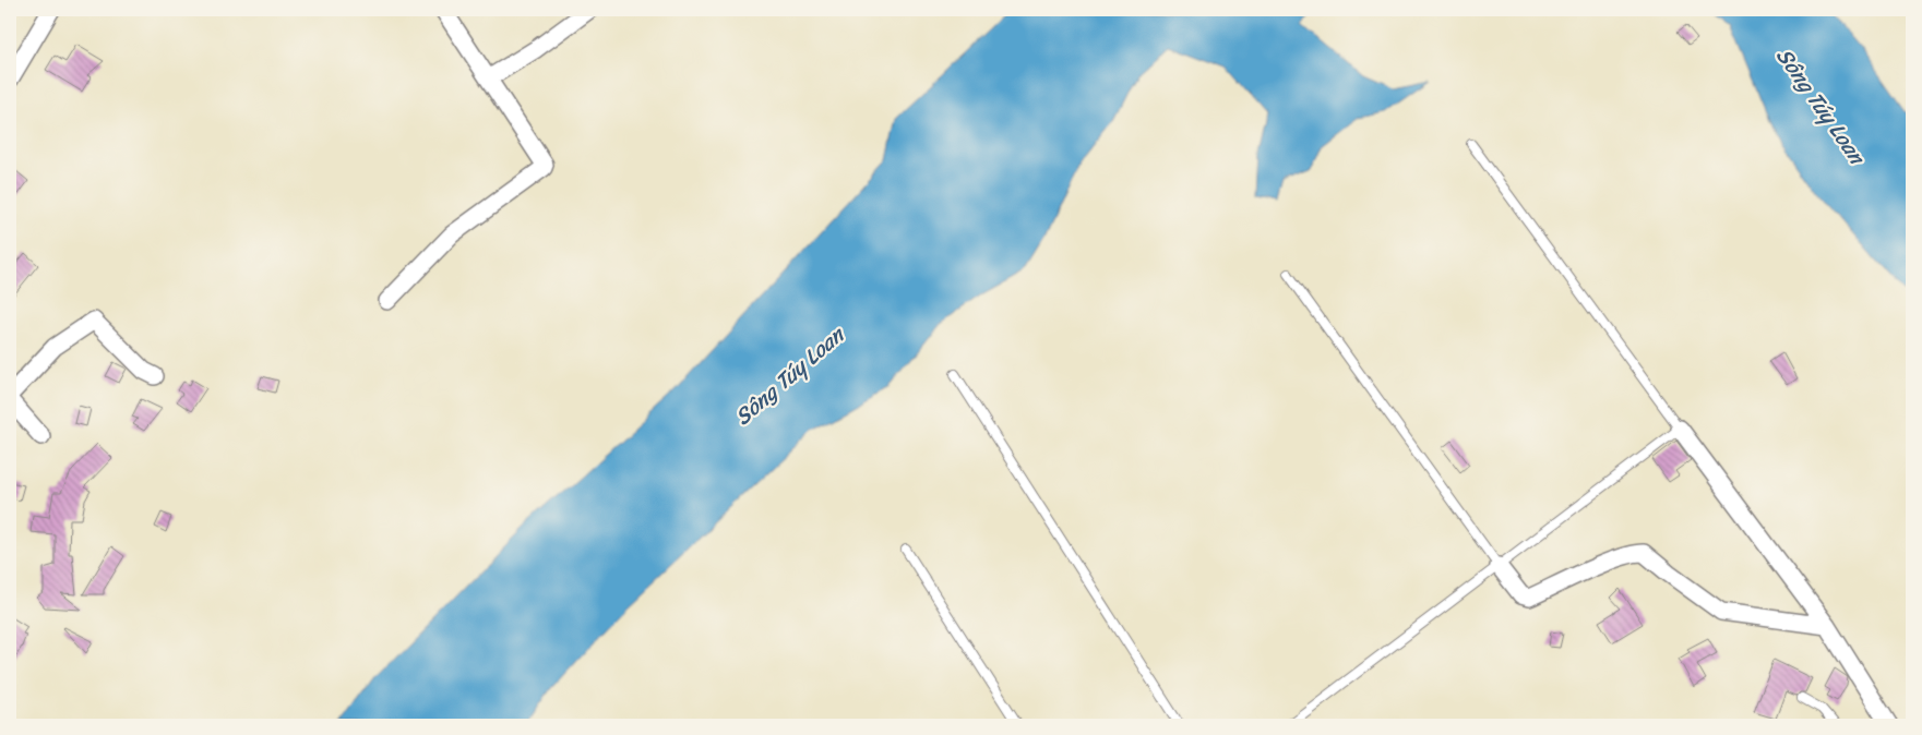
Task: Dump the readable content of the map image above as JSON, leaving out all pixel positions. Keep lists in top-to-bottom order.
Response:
{
  "water": ["Sông Túy Loan"]
}
